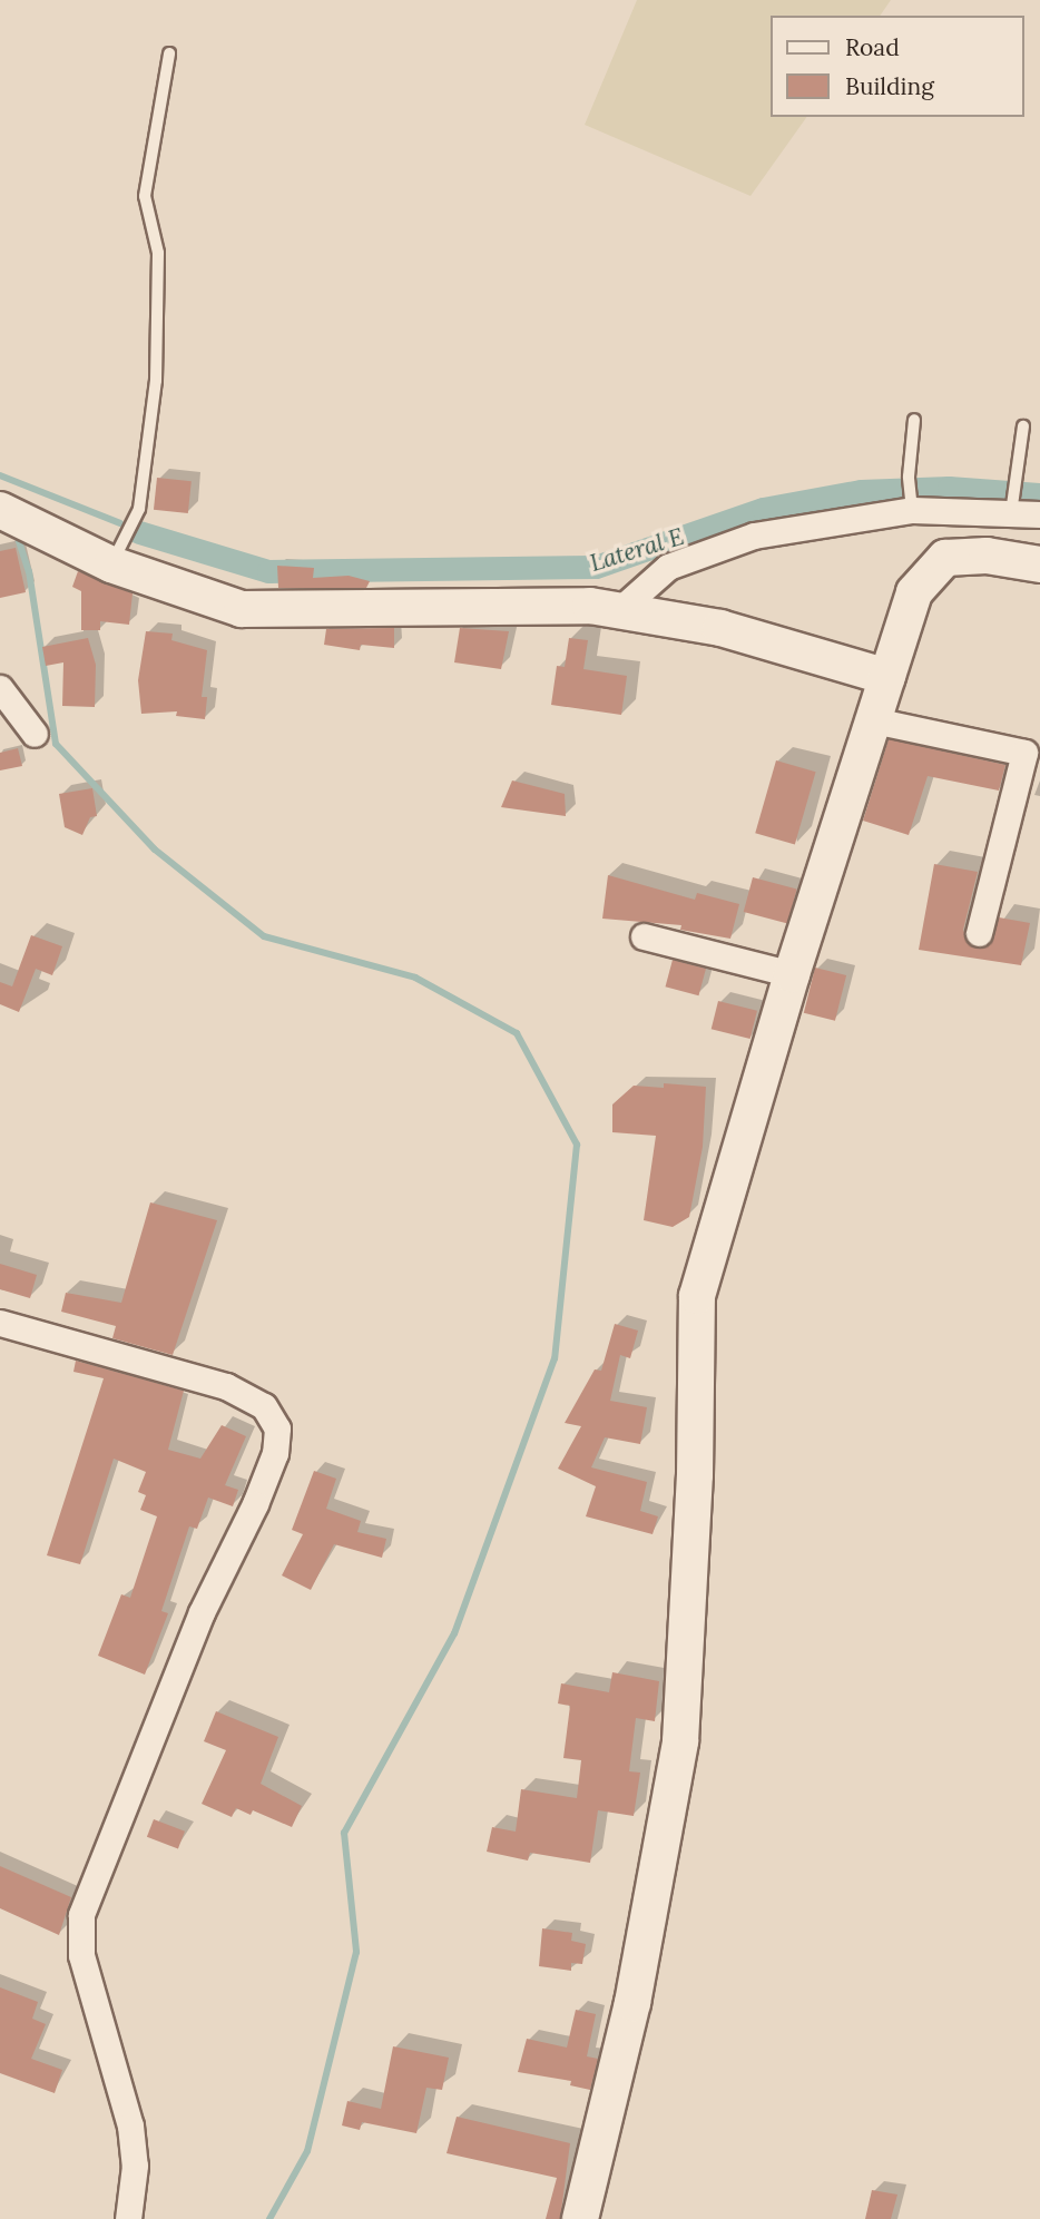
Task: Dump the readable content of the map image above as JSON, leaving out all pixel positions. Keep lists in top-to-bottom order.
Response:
{
  "water": ["Lateral E"],
  "legend": ["Road", "Building"]
}
